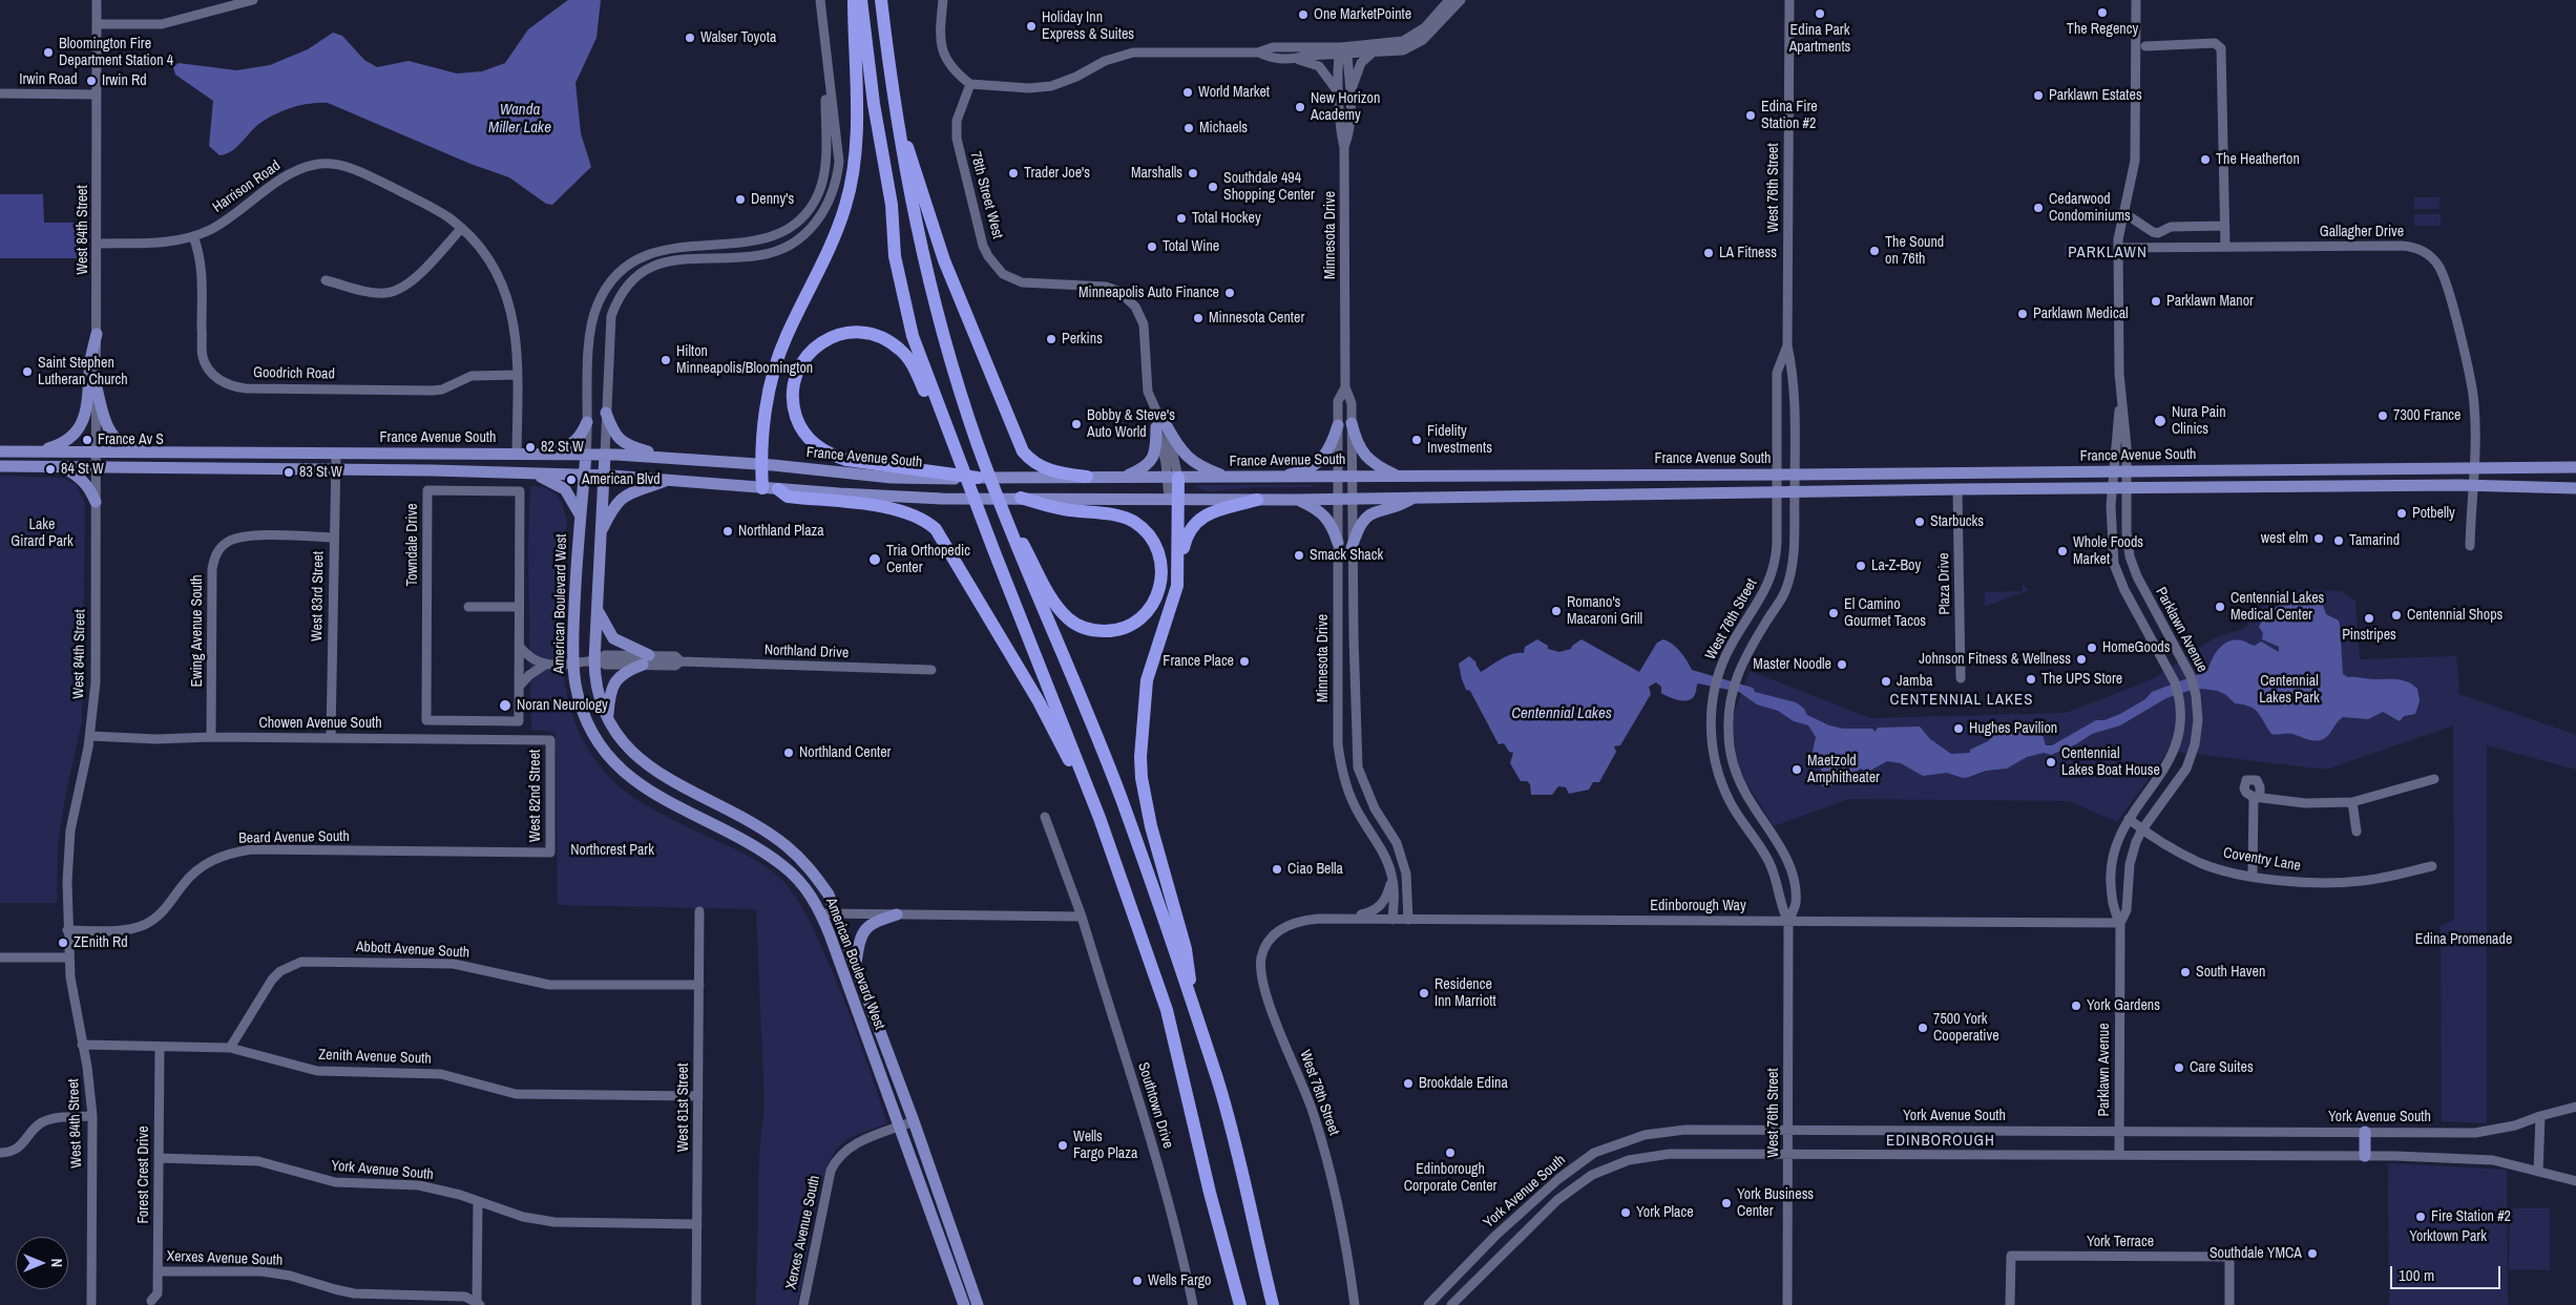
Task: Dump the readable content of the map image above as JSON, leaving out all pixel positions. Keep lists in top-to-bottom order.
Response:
{
  "streets": {
    "main road": ["France Avenue South", "American Boulevard West"],
    "street": [
      "Irwin Road",
      "Harrison Road",
      "West 76th Street",
      "78th Street West",
      "West 84th Street",
      "Gallagher Drive",
      "Minnesota Drive",
      "Goodrich Road",
      "Towndale Drive",
      "Plaza Drive",
      "West 83rd Street",
      "Parklawn Avenue",
      "Ewing Avenue South",
      "Northland Drive",
      "Chowen Avenue South",
      "West 82nd Street",
      "Beard Avenue South",
      "Coventry Lane",
      "Edinborough Way",
      "Abbott Avenue South",
      "Zenith Avenue South",
      "West 78th Street",
      "Southtown Drive",
      "West 81st Street",
      "York Avenue South",
      "Forest Crest Drive",
      "Xerxes Avenue South",
      "York Terrace"
    ]
  },
  "crossings": [
    ["Irwin Road", "West 84th Street"],
    ["Harrison Road", "West 84th Street"],
    ["West 76th Street", "France Avenue South"],
    ["West 76th Street", "Edinborough Way"],
    ["West 76th Street", "York Avenue South"],
    ["78th Street West", "France Avenue South"],
    ["West 84th Street", "France Avenue South"],
    ["West 84th Street", "Chowen Avenue South"],
    ["West 84th Street", "Beard Avenue South"],
    ["West 84th Street", "Zenith Avenue South"],
    ["Gallagher Drive", "France Avenue South"],
    ["Gallagher Drive", "Parklawn Avenue"],
    ["Minnesota Drive", "France Avenue South"],
    ["Minnesota Drive", "Edinborough Way"],
    ["France Avenue South", "West 83rd Street"],
    ["France Avenue South", "American Boulevard West"],
    ["France Avenue South", "Parklawn Avenue"],
    ["West 83rd Street", "Ewing Avenue South"],
    ["West 83rd Street", "Chowen Avenue South"],
    ["American Boulevard West", "Northland Drive"],
    ["American Boulevard West", "Xerxes Avenue South"],
    ["Parklawn Avenue", "Coventry Lane"],
    ["Parklawn Avenue", "Edinborough Way"],
    ["Parklawn Avenue", "York Avenue South"],
    ["Ewing Avenue South", "Chowen Avenue South"],
    ["Chowen Avenue South", "West 82nd Street"],
    ["West 82nd Street", "Beard Avenue South"],
    ["Edinborough Way", "West 78th Street"],
    ["Abbott Avenue South", "Zenith Avenue South"],
    ["Abbott Avenue South", "West 81st Street"],
    ["Zenith Avenue South", "West 81st Street"],
    ["Zenith Avenue South", "Forest Crest Drive"],
    ["West 81st Street", "York Avenue South"],
    ["York Avenue South", "Forest Crest Drive"],
    ["Forest Crest Drive", "Xerxes Avenue South"]
  ],
  "districts": ["PARKLAWN", "CENTENNIAL LAKES", "EDINBOROUGH"],
  "water": ["Wanda Miller Lake", "Centennial Lakes"],
  "parks": [
    "Lake Girard Park",
    "Centennial Lakes Park",
    "Northcrest Park",
    "Edina Promenade",
    "Yorktown Park"
  ],
  "places": [
    "The Regency",
    "Edina Park Apartments",
    "One MarketPointe",
    "Holiday Inn Express & Suites",
    "Walser Toyota",
    "Bloomington Fire Department Station 4",
    "Irwin Rd",
    "World Market",
    "Parklawn Estates",
    "New Horizon Academy",
    "Edina Fire Station #2",
    "Michaels",
    "The Heatherton",
    "Trader Joe's",
    "Marshalls",
    "Southdale 494 Shopping Center",
    "Denny's",
    "Cedarwood Condominiums",
    "Total Hockey",
    "Total Wine",
    "The Sound on 76th",
    "LA Fitness",
    "Minneapolis Auto Finance",
    "Parklawn Manor",
    "Parklawn Medical",
    "Minnesota Center",
    "Perkins",
    "Hilton Minneapolis/Bloomington",
    "Saint Stephen Lutheran Church",
    "7300 France",
    "Nura Pain Clinics",
    "Bobby & Steve's Auto World",
    "France Av S",
    "Fidelity Investments",
    "82 St W",
    "84 St W",
    "83 St W",
    "American Blvd",
    "Potbelly",
    "Starbucks",
    "Northland Plaza",
    "west elm",
    "Tamarind",
    "Whole Foods Market",
    "Smack Shack",
    "Tria Orthopedic Center",
    "La-Z-Boy",
    "Centennial Lakes Medical Center",
    "Romano's Macaroni Grill",
    "El Camino Gourmet Tacos",
    "Centennial Shops",
    "Pinstripes",
    "HomeGoods",
    "Johnson Fitness & Wellness",
    "France Place",
    "Master Noodle",
    "The UPS Store",
    "Jamba",
    "Noran Neurology",
    "Hughes Pavilion",
    "Northland Center",
    "Centennial Lakes Boat House",
    "Maetzold Amphitheater",
    "Ciao Bella",
    "ZEnith Rd",
    "South Haven",
    "Residence Inn Marriott",
    "York Gardens",
    "7500 York Cooperative",
    "Care Suites",
    "Brookdale Edina",
    "Wells Fargo Plaza",
    "Edinborough Corporate Center",
    "York Business Center",
    "York Place",
    "Fire Station #2",
    "Southdale YMCA",
    "Wells Fargo"
  ],
  "scale_bar": "100 m",
  "north": "right"
}
